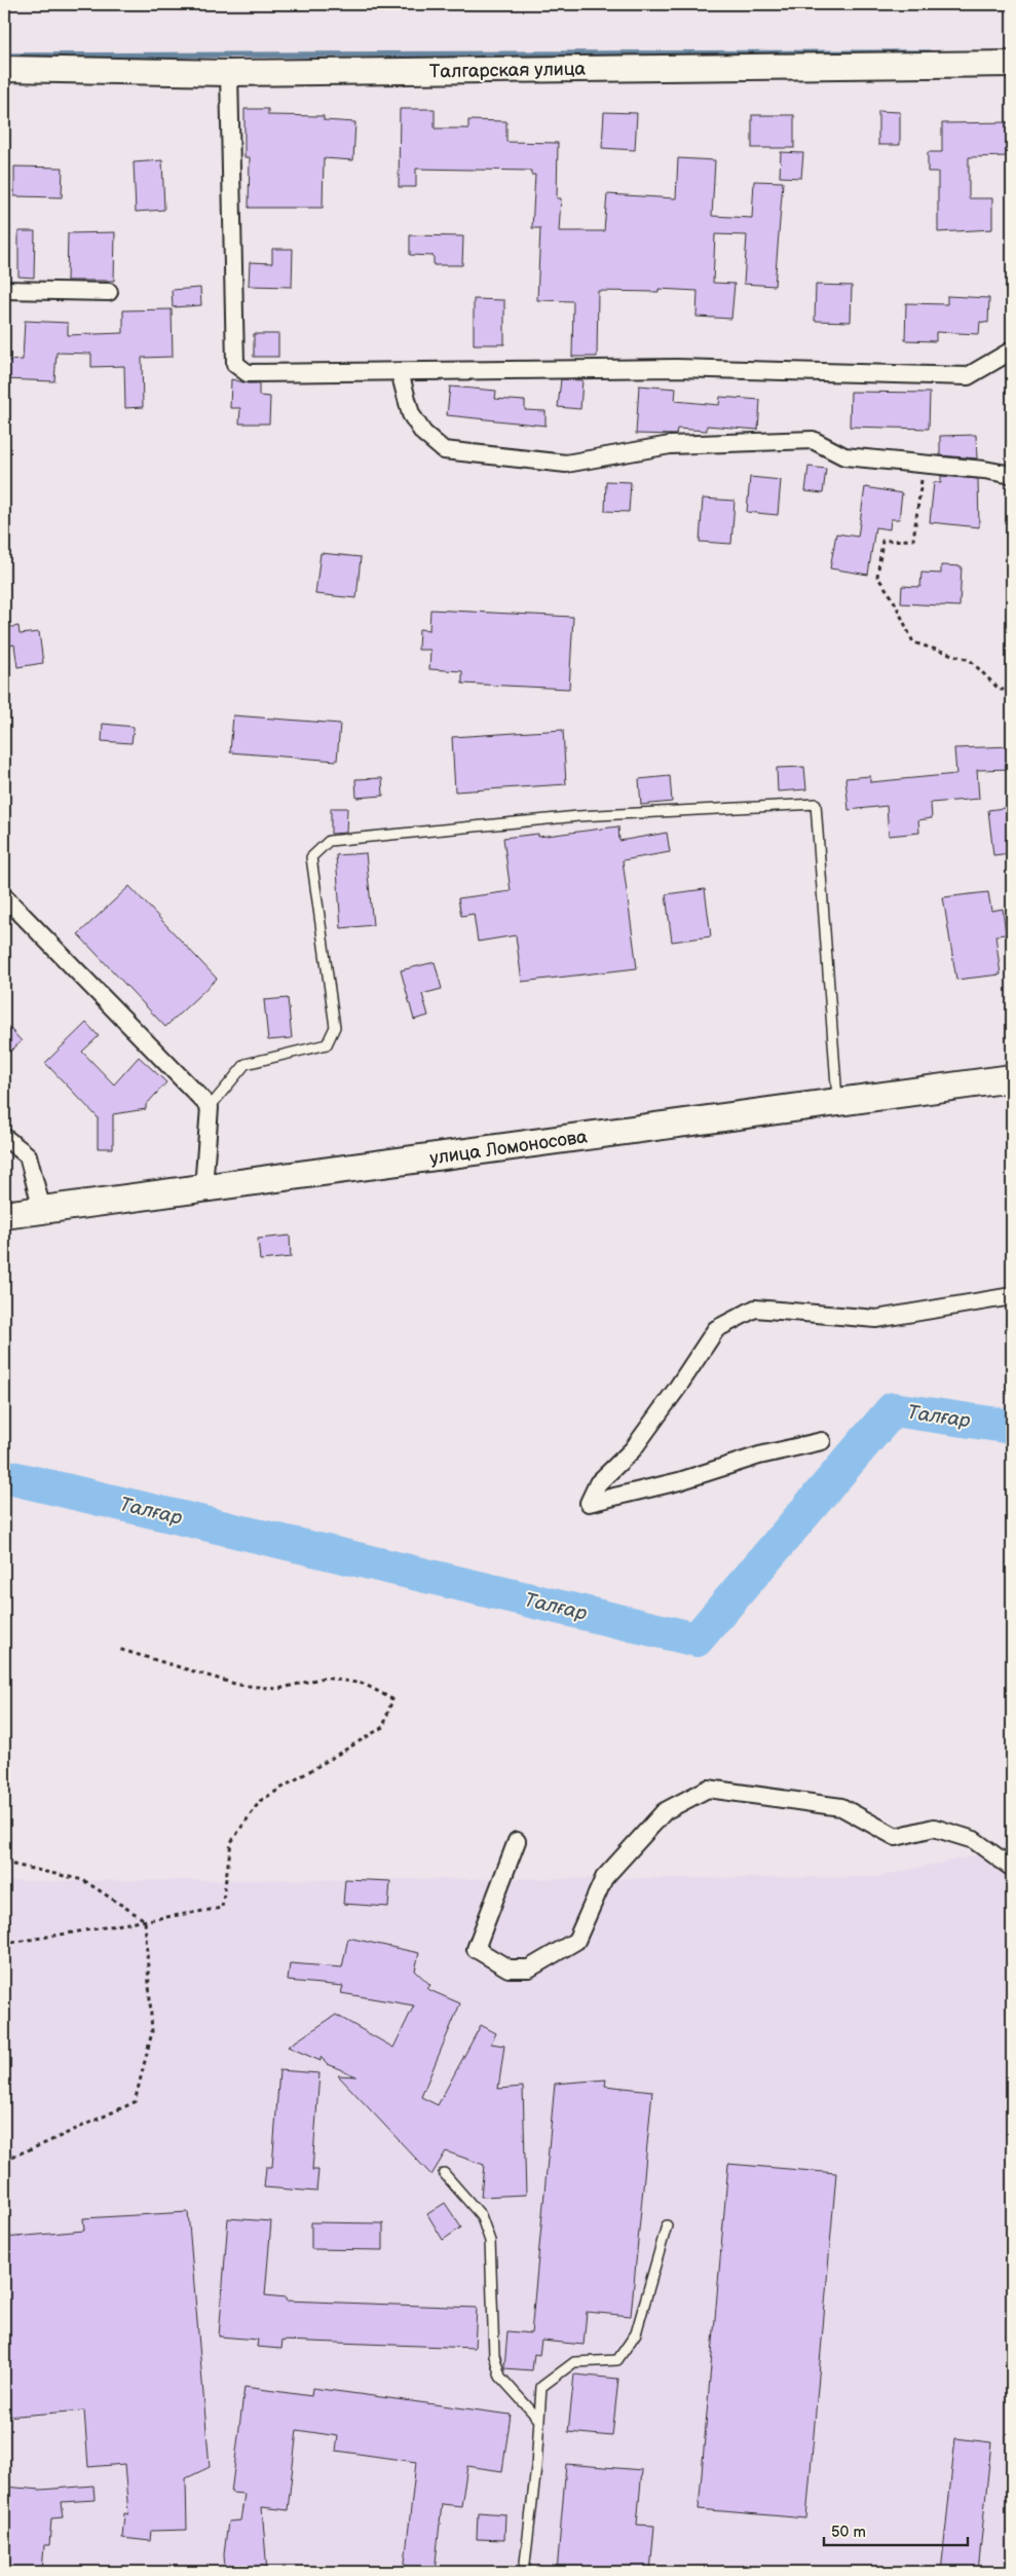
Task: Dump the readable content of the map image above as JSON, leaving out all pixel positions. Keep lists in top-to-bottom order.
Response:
{
  "streets": {
    "main road": ["улица Ломоносова"],
    "street": ["Талгарская улица"]
  },
  "water": ["Талғар"],
  "scale_bar": "50 m"
}
